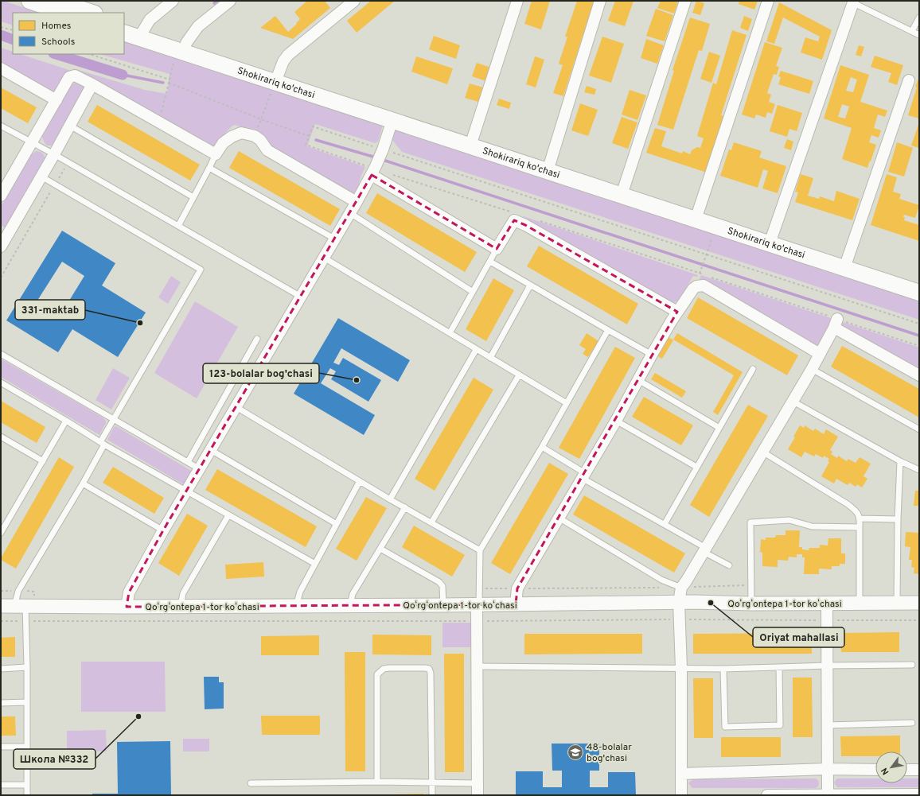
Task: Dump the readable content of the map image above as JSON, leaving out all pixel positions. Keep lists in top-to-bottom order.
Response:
{
  "streets": {
    "main road": ["Shokirariq ko'chasi"],
    "street": ["Qoʻrgʻontepa 1-tor koʻchasi"]
  },
  "places": {
    "other": [
      "331-maktab",
      "123-bolalar bog'chasi",
      "Oriyat mahallasi",
      "Школа №332"
    ],
    "school or university": ["48-bolalar bog'chasi"]
  },
  "legend": ["Homes", "Schools"],
  "north": "bottom left"
}
